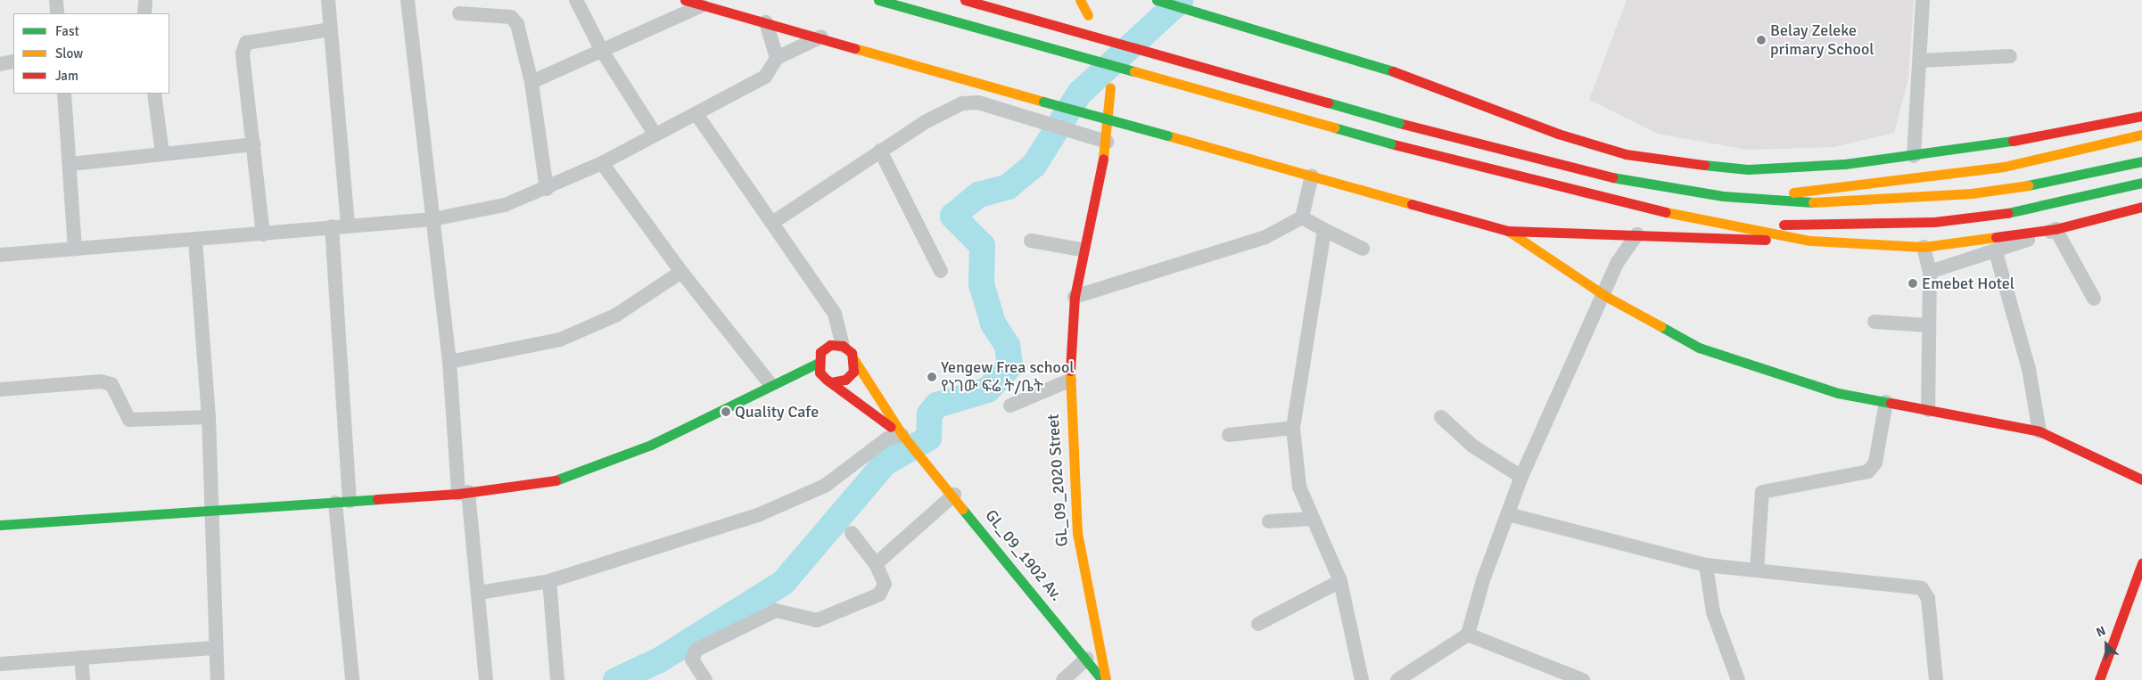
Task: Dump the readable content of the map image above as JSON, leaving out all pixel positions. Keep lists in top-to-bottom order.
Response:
{
  "streets": {
    "main road": ["GL_09_2020 Street", "GL_09_1902 Av."]
  },
  "crossings": [
    ["GL_09_2020 Street", "GL_09_1902 Av."]
  ],
  "places": [
    "Belay Zeleke primary School",
    "Emebet Hotel",
    "Yengew Frea school የነገው ፍሬ ት/ቤት",
    "Quality Cafe"
  ],
  "legend": ["Fast", "Slow", "Jam"],
  "north": "top left"
}
